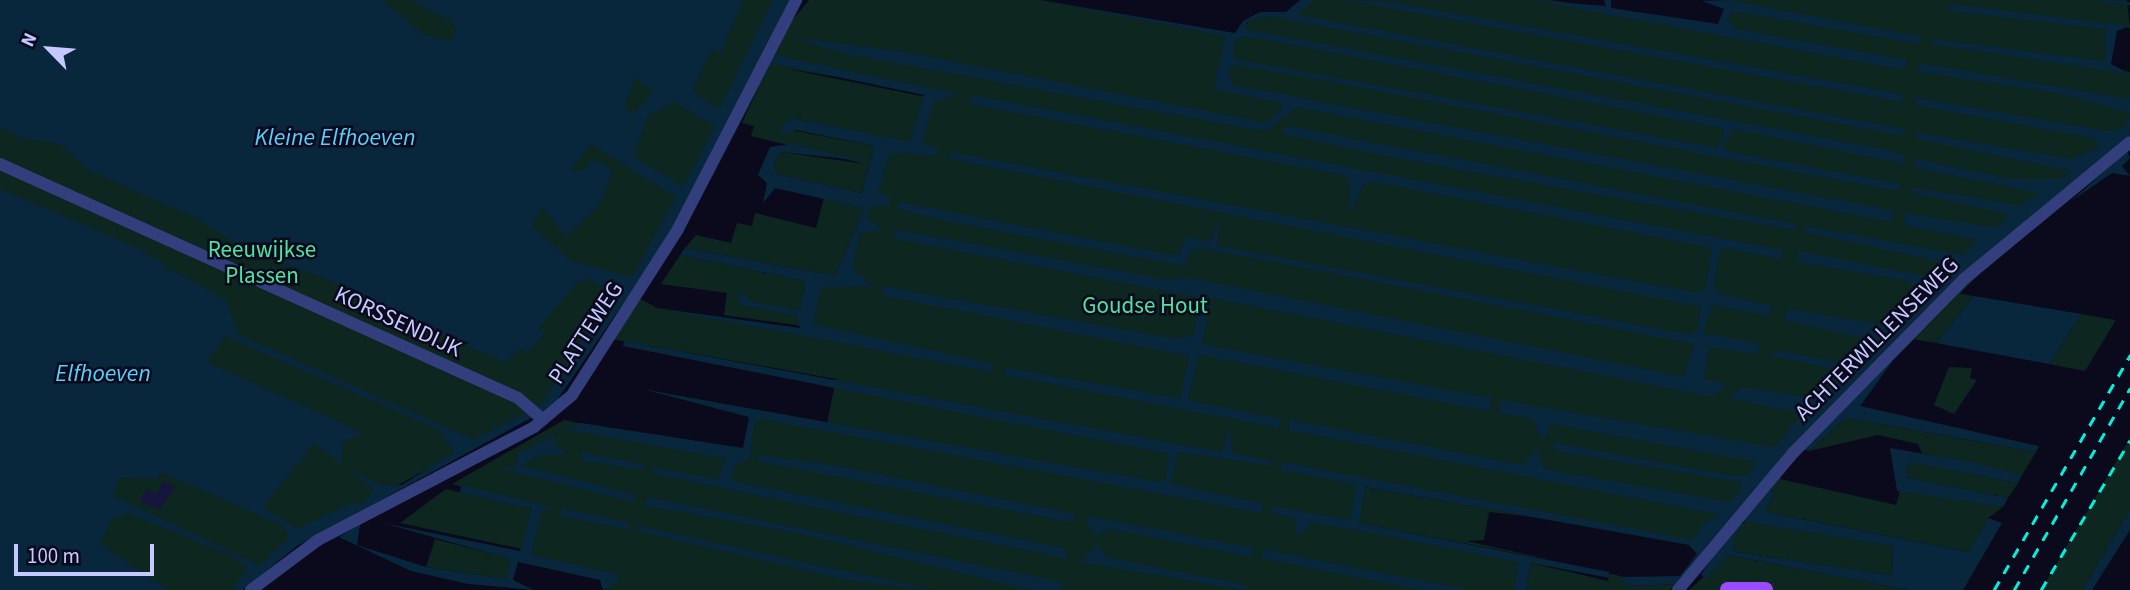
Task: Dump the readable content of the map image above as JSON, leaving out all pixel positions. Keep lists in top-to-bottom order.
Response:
{
  "streets": {
    "street": ["KORSSENDIJK", "PLATTEWEG", "ACHTERWILLENSEWEG"]
  },
  "crossings": [
    ["KORSSENDIJK", "PLATTEWEG"]
  ],
  "water": ["Kleine Elfhoeven", "Elfhoeven"],
  "parks": ["Reeuwijkse Plassen", "Goudse Hout"],
  "scale_bar": "100 m",
  "north": "top left"
}
